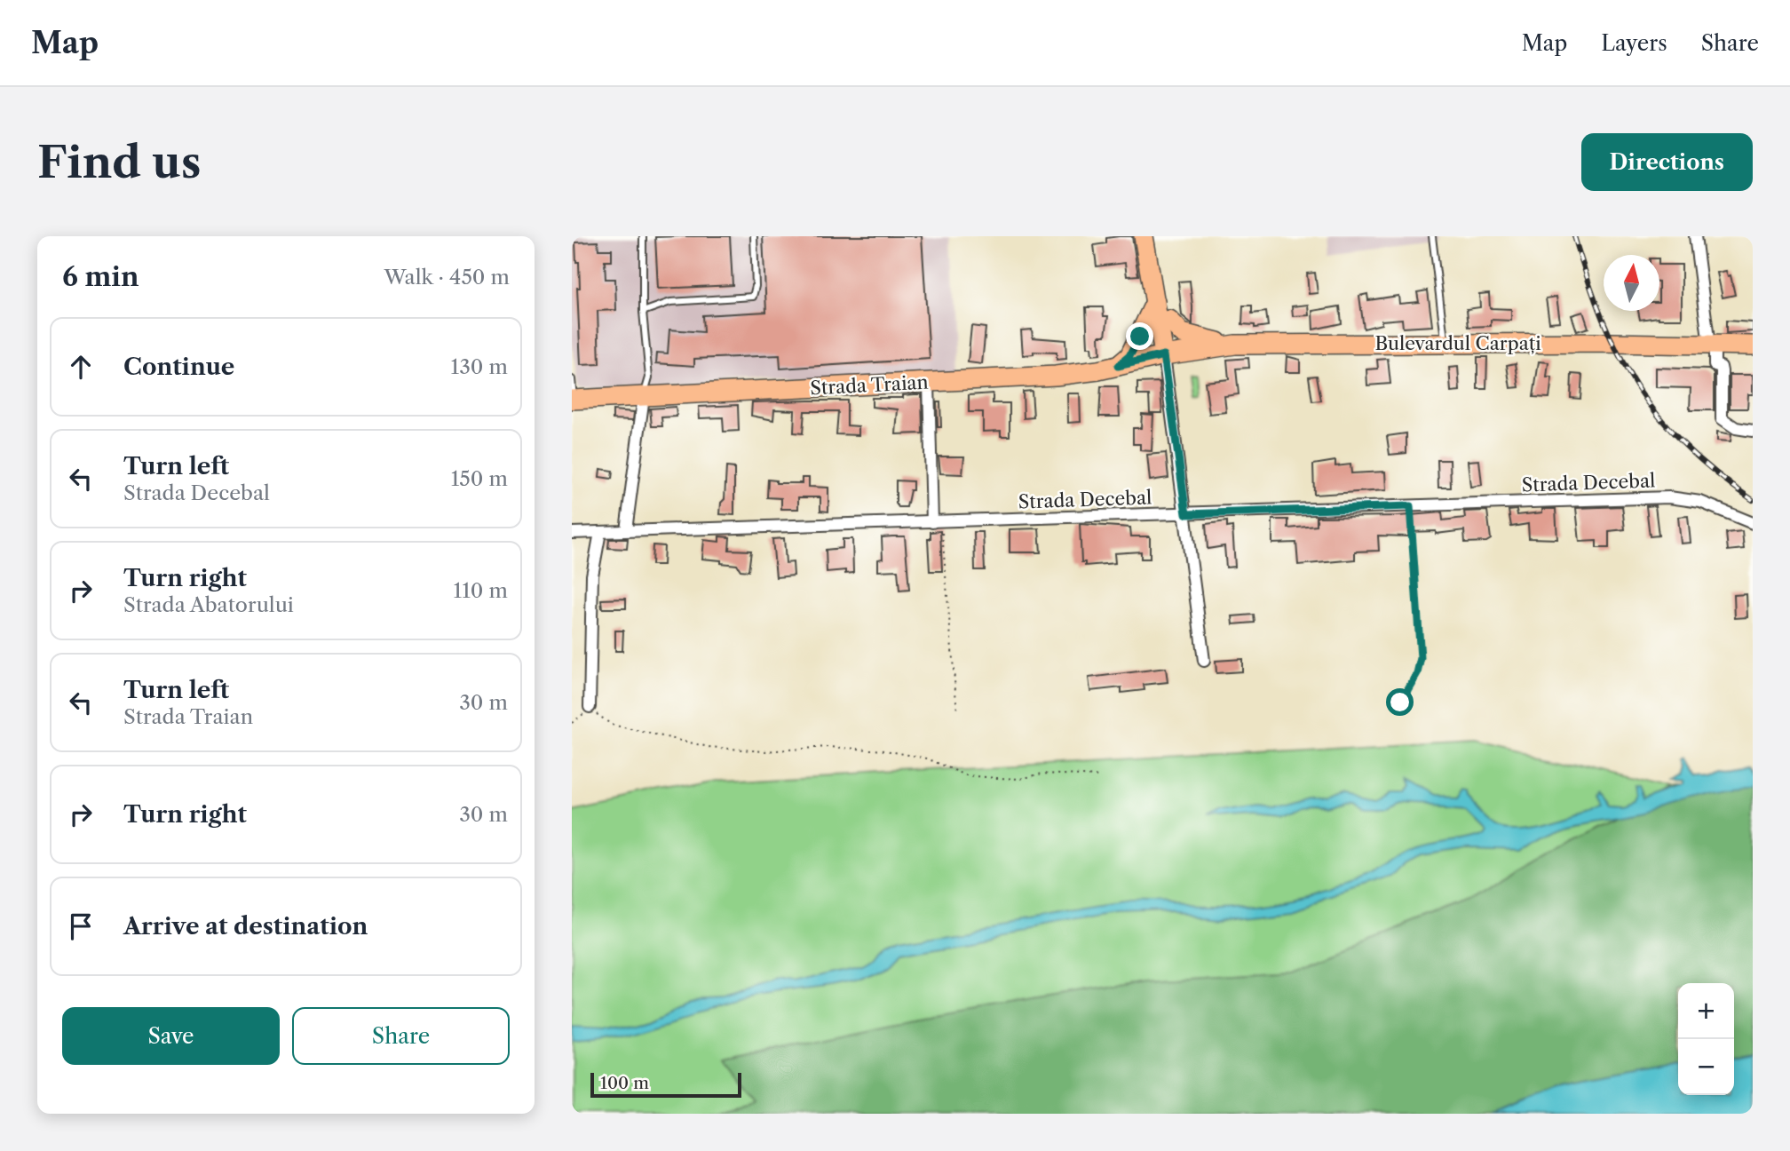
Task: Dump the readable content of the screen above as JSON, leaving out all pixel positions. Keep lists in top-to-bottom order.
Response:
{
  "streets": {
    "main road": ["Bulevardul Carpați", "Strada Traian"],
    "street": ["Strada Decebal"]
  },
  "crossings": [
    ["Bulevardul Carpați", "Strada Traian"]
  ],
  "scale_bar": "100 m",
  "north": "top",
  "page": {
    "header": "Map",
    "nav": ["Map", "Layers", "Share"],
    "buttons": [
      "Directions",
      ["Save", "Share"]
    ],
    "title": "Find us",
    "heading": ["6 min", "Walk · 450 m"],
    "list": [
      ["Continue", "130 m"],
      ["Turn left", "Strada Decebal", "150 m"],
      ["Turn right", "Strada Abatorului", "110 m"],
      ["Turn left", "Strada Traian", "30 m"],
      ["Turn right", "30 m"],
      "Arrive at destination"
    ],
    "map_buttons": ["+", "−"],
    "scale": "100 m"
  }
}
